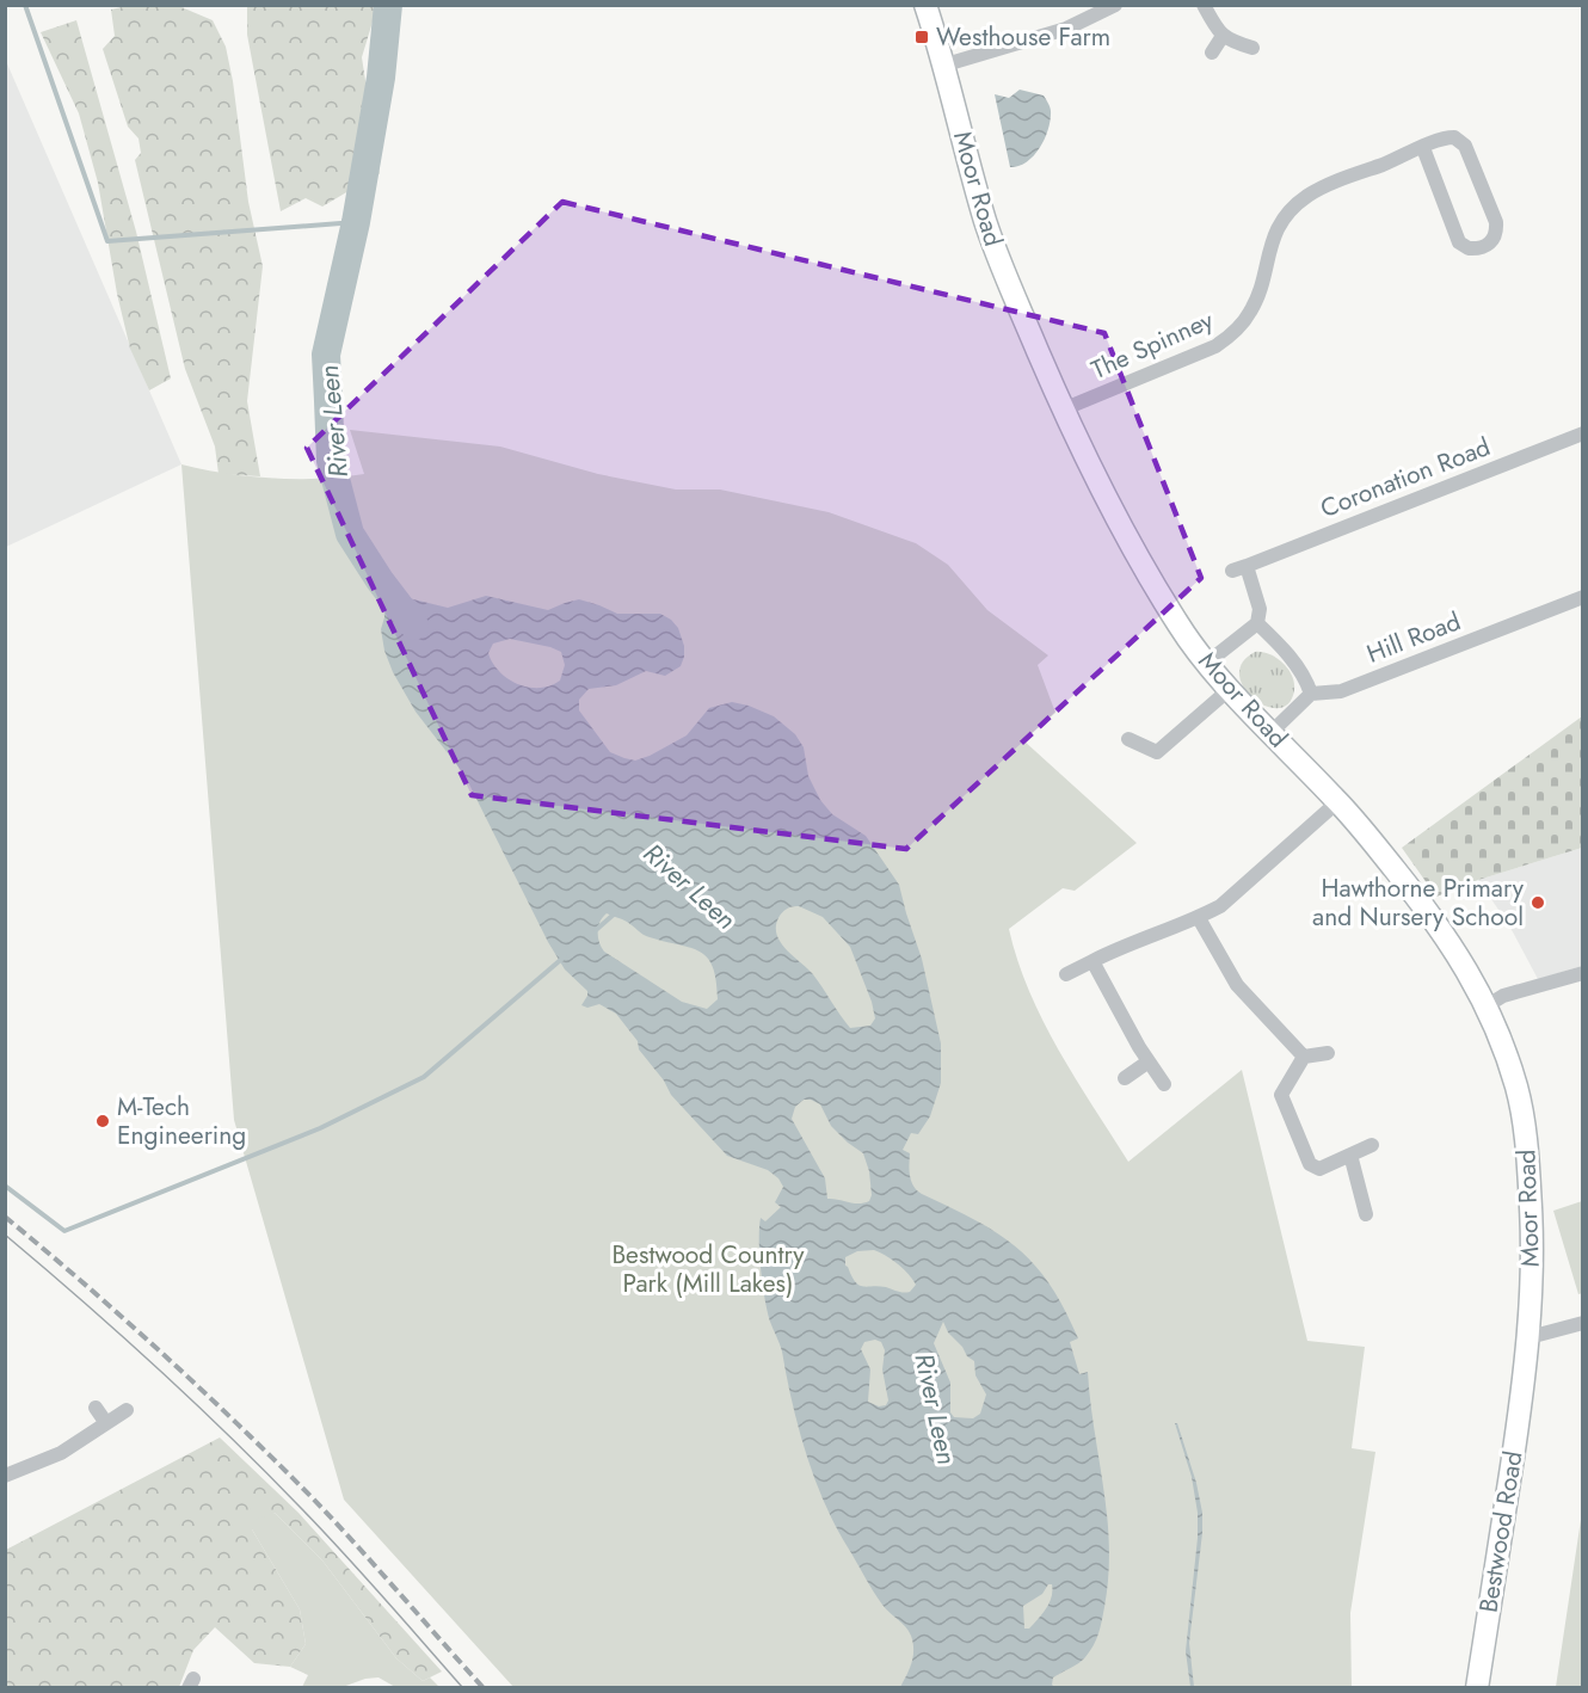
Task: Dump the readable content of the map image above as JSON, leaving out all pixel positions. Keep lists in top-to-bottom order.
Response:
{
  "streets": {
    "main road": ["Moor Road", "Bestwood Road"],
    "street": ["The Spinney", "Coronation Road", "Hill Road"]
  },
  "crossings": [
    ["Moor Road", "The Spinney"],
    ["Moor Road", "Bestwood Road"]
  ],
  "water": ["River Leen"],
  "parks": ["Bestwood Country Park (Mill Lakes)"],
  "places": {
    "transit": ["Westhouse Farm"],
    "other": ["Hawthorne Primary and Nursery School", "M-Tech Engineering"]
  }
}
